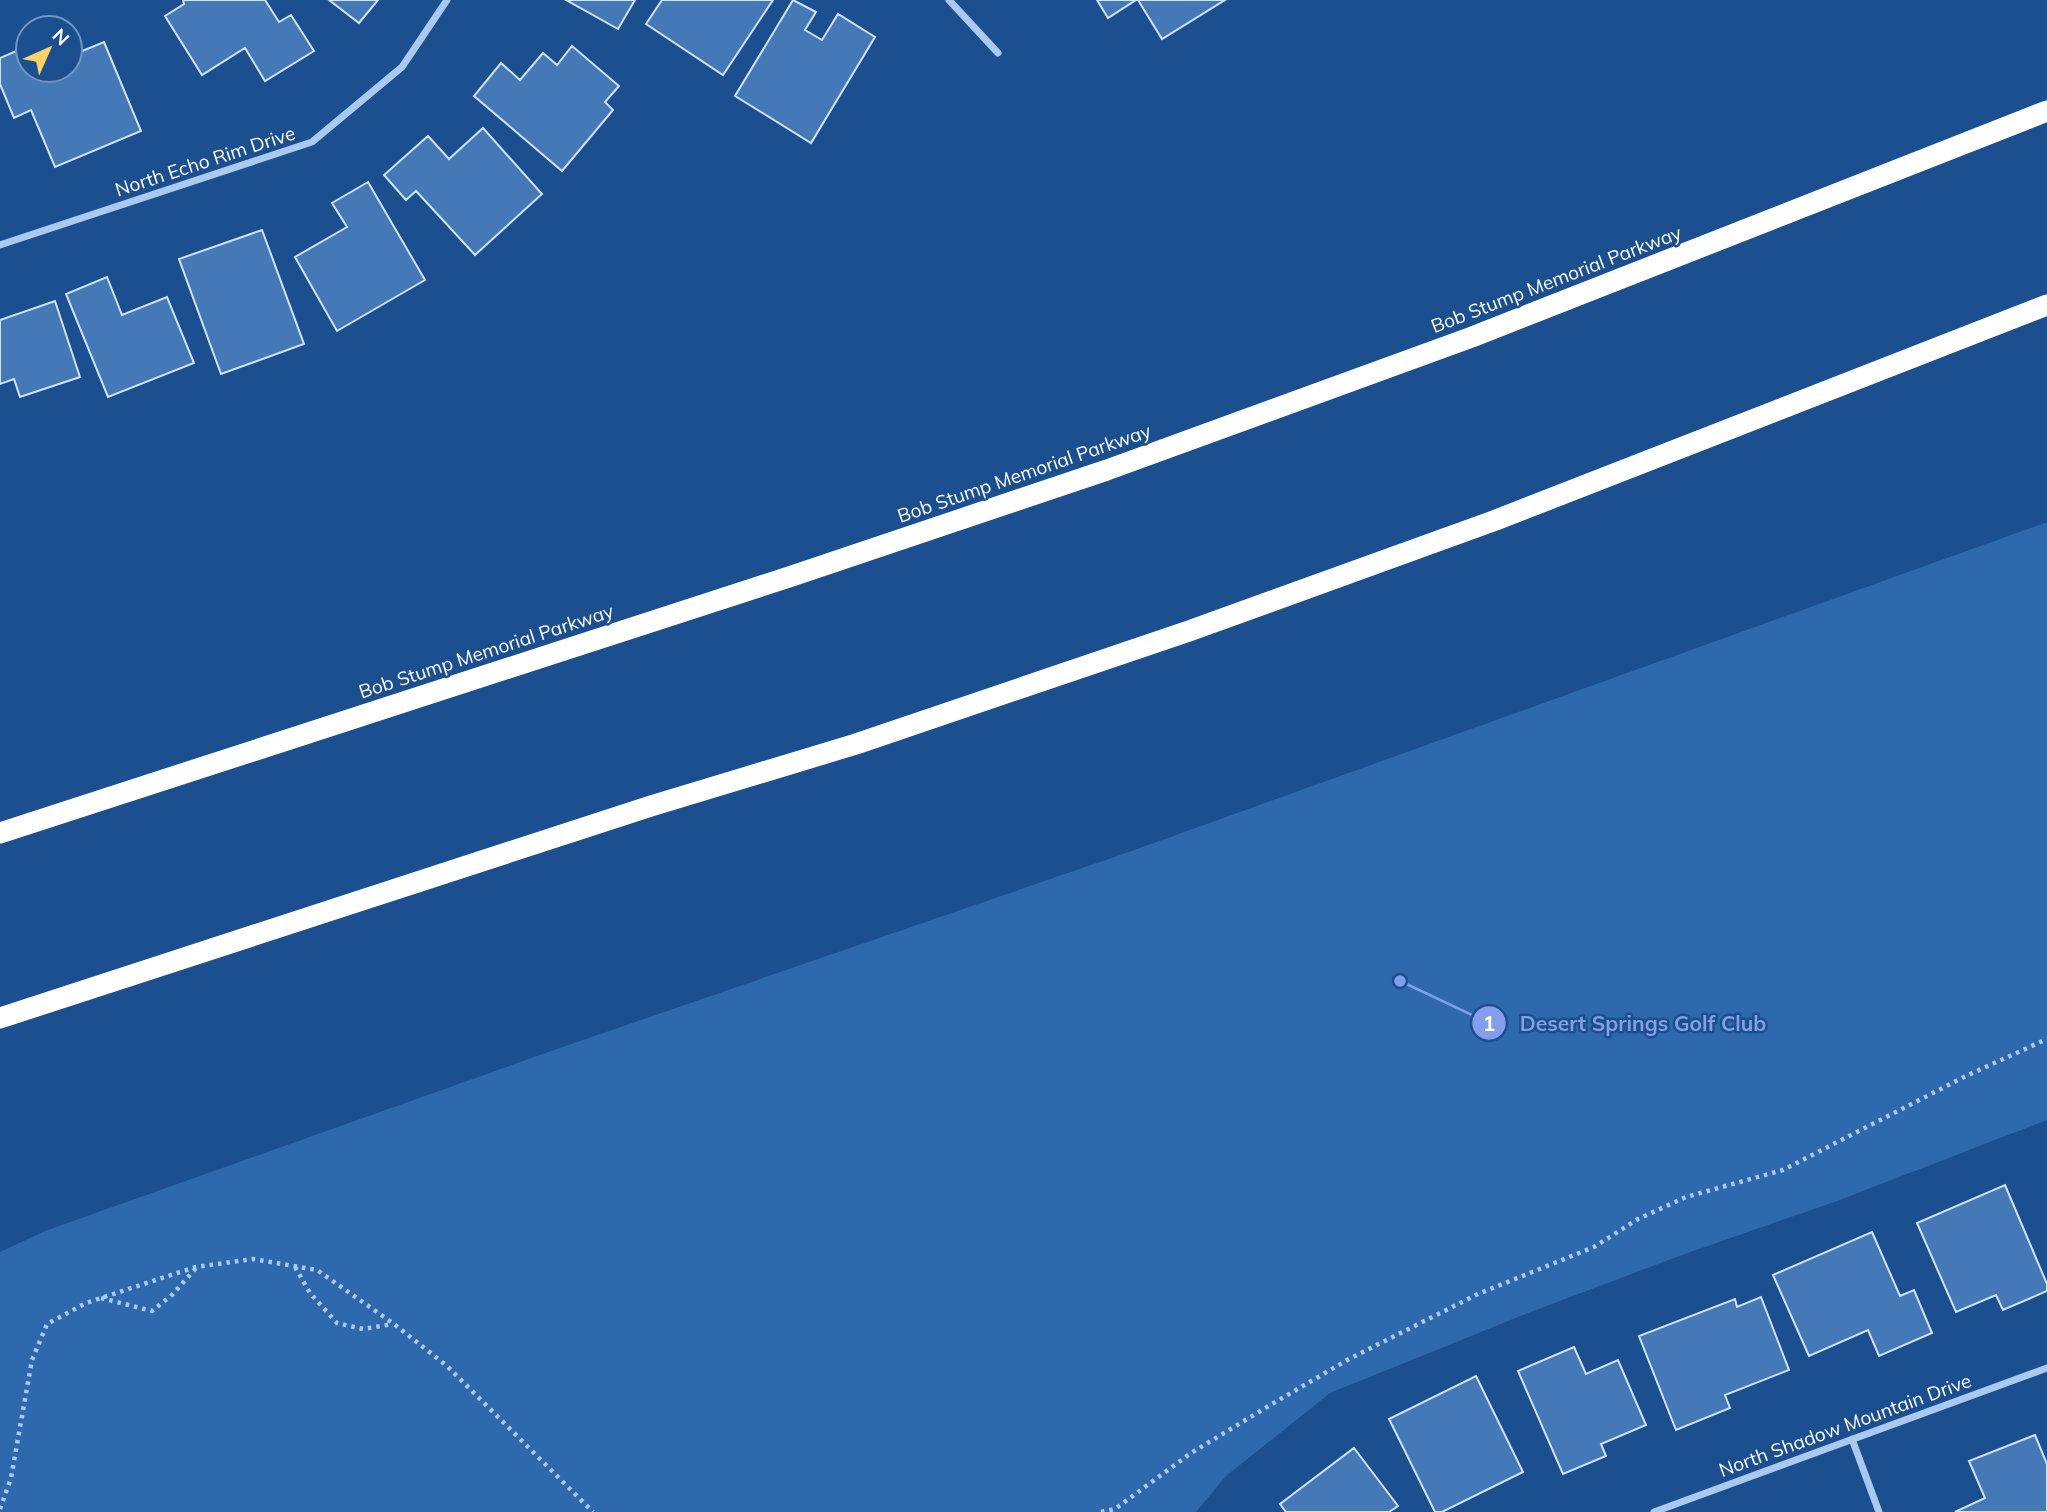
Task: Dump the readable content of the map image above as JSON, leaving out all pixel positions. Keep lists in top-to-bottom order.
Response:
{
  "streets": {
    "highway": ["Bob Stump Memorial Parkway"],
    "street": ["North Echo Rim Drive", "North Shadow Mountain Drive"]
  },
  "places": ["Desert Springs Golf Club"],
  "north": "top right"
}
